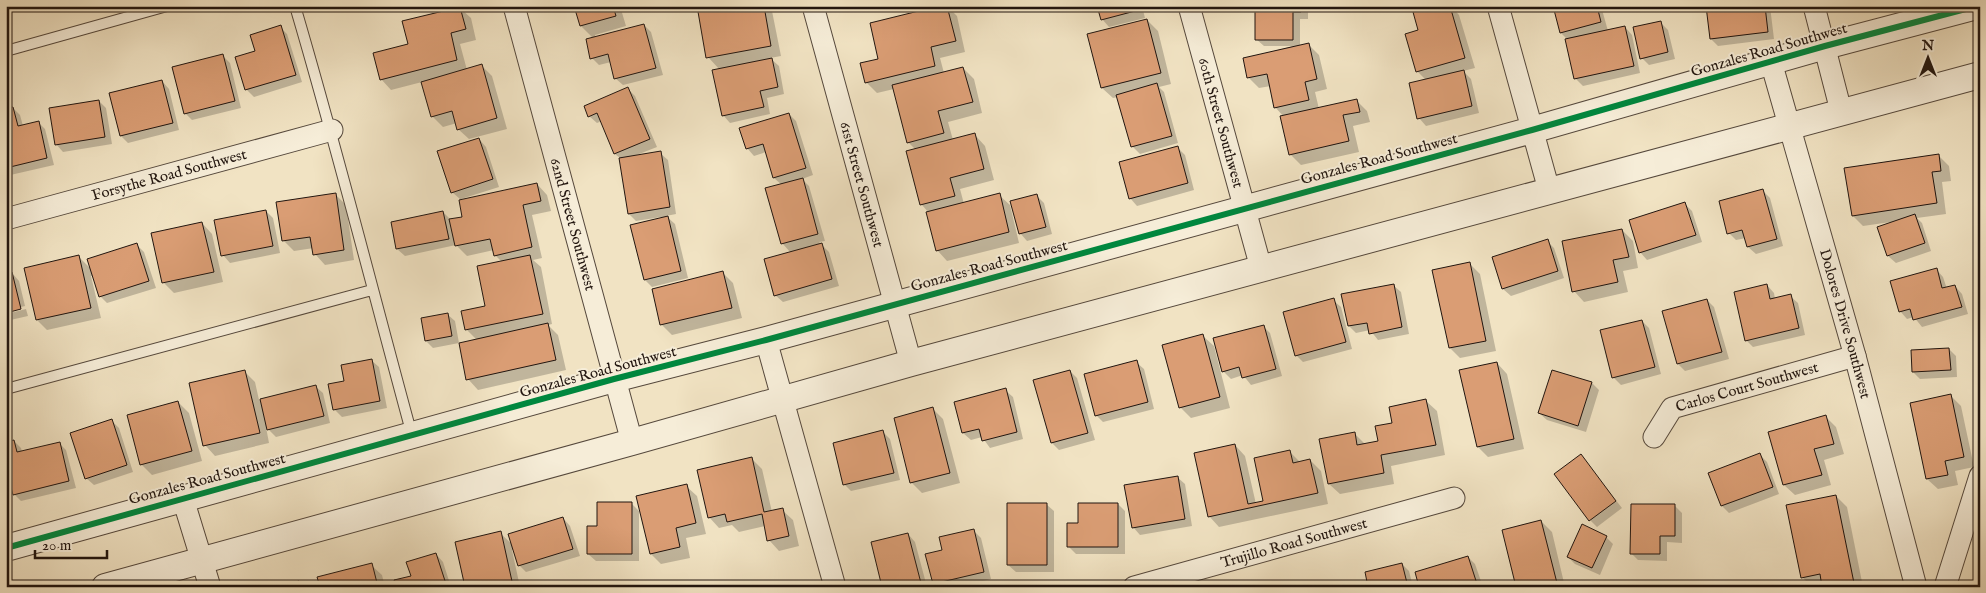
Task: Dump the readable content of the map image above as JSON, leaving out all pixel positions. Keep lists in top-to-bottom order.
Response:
{
  "streets": {
    "street": [
      "Gonzales Road Southwest",
      "60th Street Southwest",
      "Forsythe Road Southwest",
      "61st Street Southwest",
      "62nd Street Southwest",
      "Dolores Drive Southwest",
      "Carlos Court Southwest",
      "Trujillo Road Southwest"
    ]
  },
  "crossings": [
    ["Gonzales Road Southwest", "60th Street Southwest"],
    ["Gonzales Road Southwest", "61st Street Southwest"],
    ["Gonzales Road Southwest", "62nd Street Southwest"],
    ["Gonzales Road Southwest", "Dolores Drive Southwest"],
    ["Dolores Drive Southwest", "Carlos Court Southwest"]
  ],
  "scale_bar": "20 m",
  "north": "top"
}
